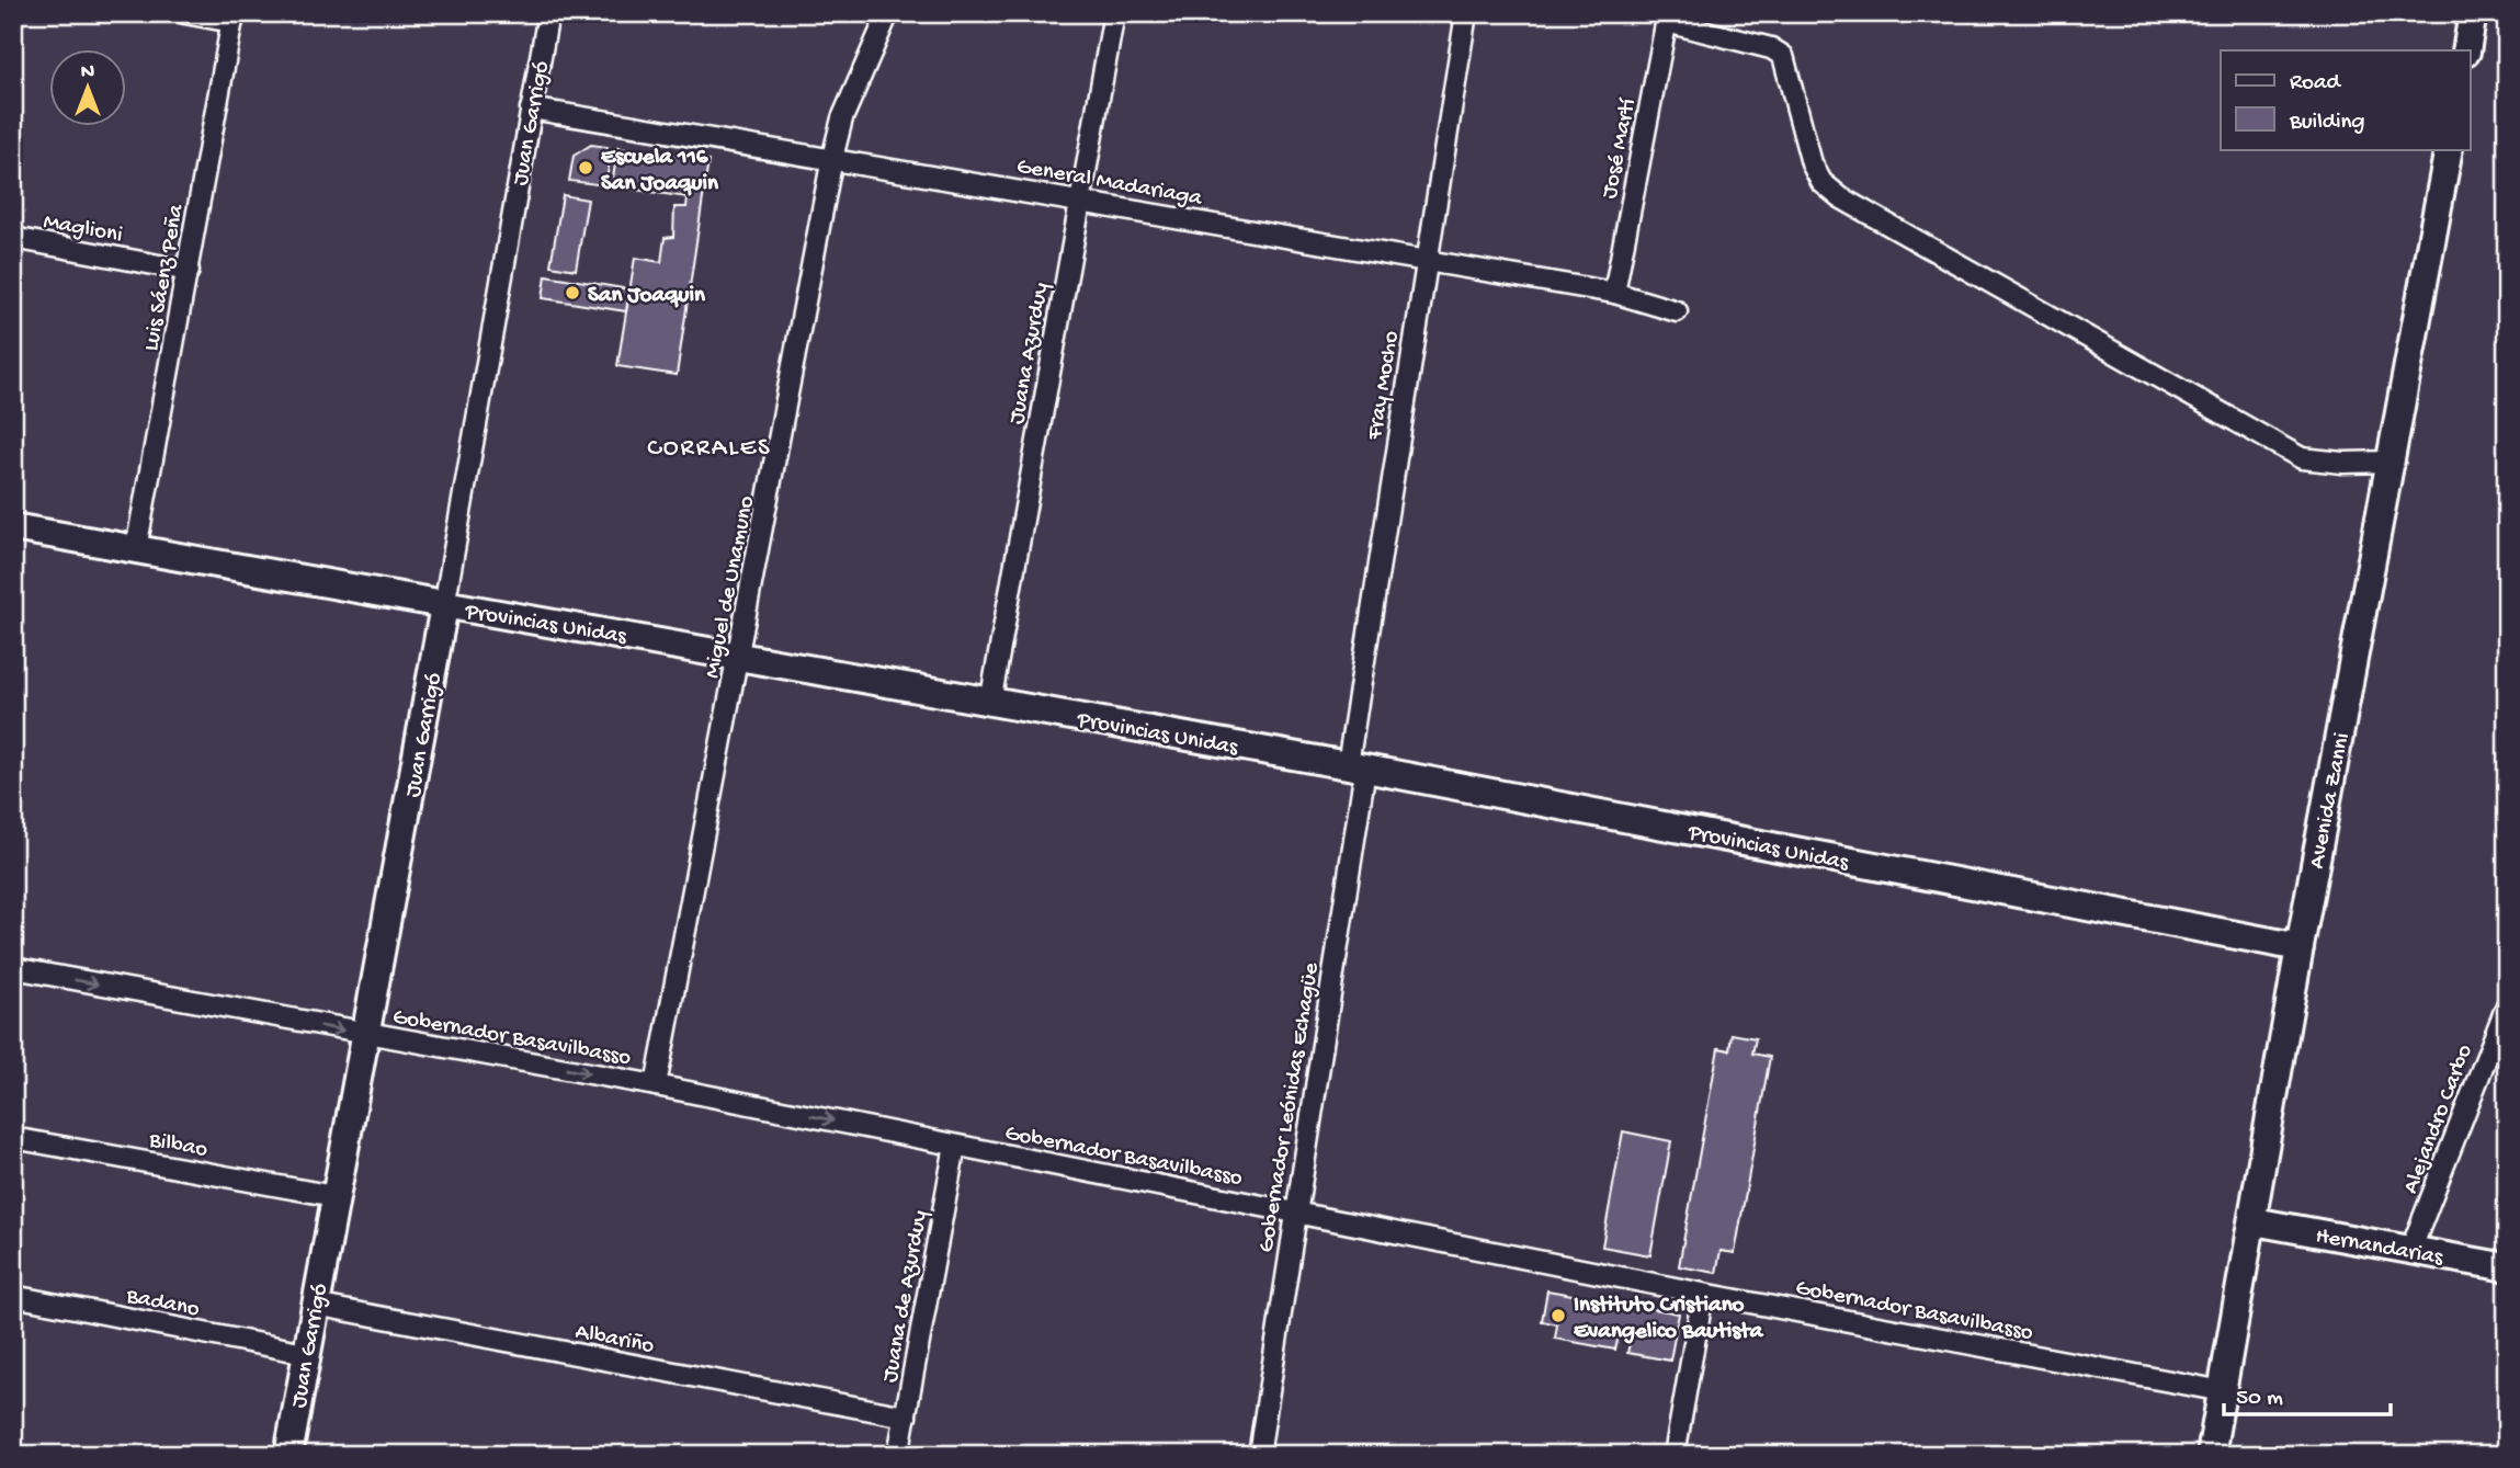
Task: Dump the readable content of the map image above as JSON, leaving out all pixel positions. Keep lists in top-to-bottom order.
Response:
{
  "streets": {
    "street": [
      "Juan Garrigó",
      "José Martí",
      "General Madariaga",
      "Maglioni",
      "Luis Sáenz Peña",
      "Juana Azurduy",
      "Fray Mocho",
      "Miguel de Unamuno",
      "Provincias Unidas",
      "Avenida Zanni",
      "Gobernador Basavilbasso",
      "Gobernador Leónidas Echagüe",
      "Alejandro Carbo",
      "Bilbao",
      "Hernandarias",
      "Juana de Azurduy",
      "Badano",
      "Albariño"
    ]
  },
  "crossings": [
    ["Juan Garrigó", "General Madariaga"],
    ["Juan Garrigó", "Provincias Unidas"],
    ["Juan Garrigó", "Gobernador Basavilbasso"],
    ["Juan Garrigó", "Bilbao"],
    ["Juan Garrigó", "Badano"],
    ["Juan Garrigó", "Albariño"],
    ["José Martí", "General Madariaga"],
    ["General Madariaga", "Juana Azurduy"],
    ["General Madariaga", "Fray Mocho"],
    ["General Madariaga", "Miguel de Unamuno"],
    ["Maglioni", "Luis Sáenz Peña"],
    ["Luis Sáenz Peña", "Provincias Unidas"],
    ["Juana Azurduy", "Provincias Unidas"],
    ["Fray Mocho", "Provincias Unidas"],
    ["Fray Mocho", "Gobernador Leónidas Echagüe"],
    ["Miguel de Unamuno", "Provincias Unidas"],
    ["Miguel de Unamuno", "Gobernador Basavilbasso"],
    ["Provincias Unidas", "Avenida Zanni"],
    ["Provincias Unidas", "Gobernador Leónidas Echagüe"],
    ["Avenida Zanni", "Gobernador Basavilbasso"],
    ["Avenida Zanni", "Hernandarias"],
    ["Gobernador Basavilbasso", "Gobernador Leónidas Echagüe"],
    ["Gobernador Basavilbasso", "Juana de Azurduy"],
    ["Alejandro Carbo", "Hernandarias"],
    ["Juana de Azurduy", "Albariño"]
  ],
  "one_way": ["Gobernador Basavilbasso"],
  "districts": ["CORRALES"],
  "places": ["Escuela 116 San Joaquin", "San Joaquin", "Instituto Cristiano Evangelico Bautista"],
  "legend": ["Road", "Building"],
  "scale_bar": "50 m",
  "north": "top"
}
